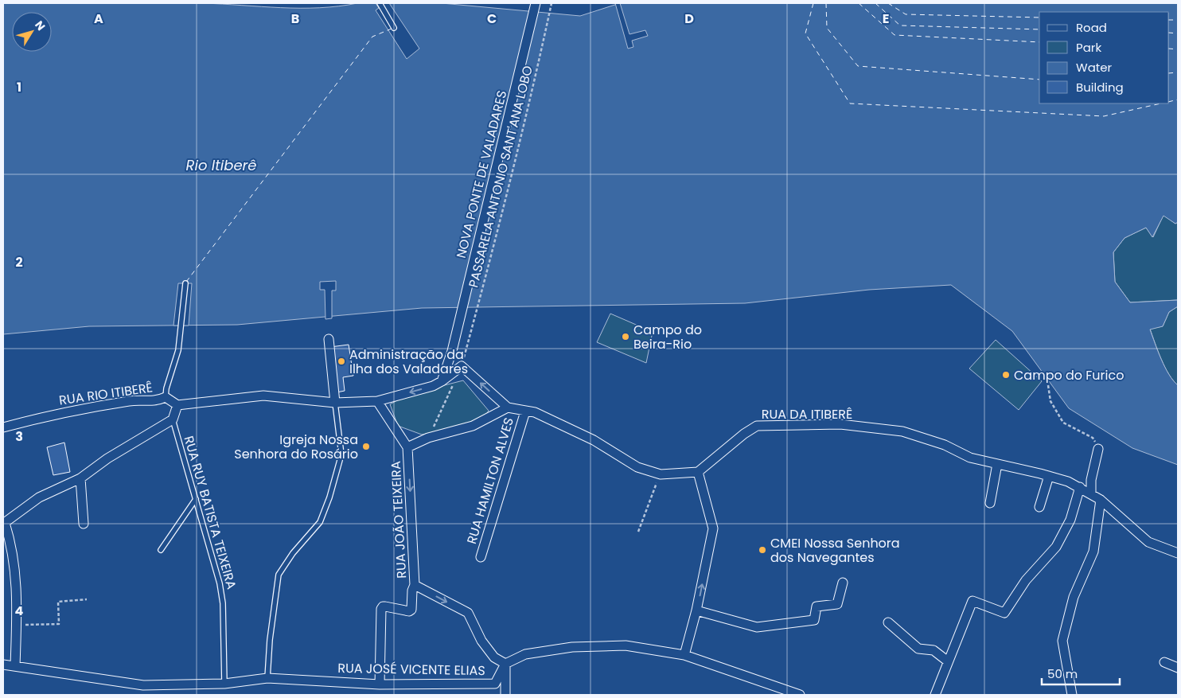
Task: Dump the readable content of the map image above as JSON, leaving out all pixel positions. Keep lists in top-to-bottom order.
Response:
{
  "streets": {
    "street": [
      "NOVA PONTE DE VALADARES",
      "RUA RIO ITIBERÊ",
      "RUA DA ITIBERÊ",
      "RUA HAMILTON ALVES",
      "RUA JOÃO TEIXEIRA",
      "RUA JOSÉ VICENTE ELIAS"
    ],
    "lane": ["RUA RUY BATISTA TEIXEIRA"],
    "path": ["PASSARELA ANTONIO SANT'ANA LOBO"]
  },
  "crossings": [
    ["RUA RUY BATISTA TEIXEIRA", "RUA JOSÉ VICENTE ELIAS"],
    ["RUA JOÃO TEIXEIRA", "RUA JOSÉ VICENTE ELIAS"]
  ],
  "one_way": ["RUA JOÃO TEIXEIRA"],
  "water": ["Rio Itiberê"],
  "places": [
    "Campo do Beira-Rio",
    "Administração da Ilha dos Valadares",
    "Campo do Furico",
    "Igreja Nossa Senhora do Rosário",
    "CMEI Nossa Senhora dos Navegantes"
  ],
  "legend": [
    "Road",
    "Park",
    "Water",
    "Building"
  ],
  "scale_bar": "50 m",
  "north": "top right",
  "grid": {
    "columns": [
      "A",
      "B",
      "C",
      "D",
      "E"
    ],
    "rows": [
      "1",
      "2",
      "3",
      "4"
    ]
  }
}
